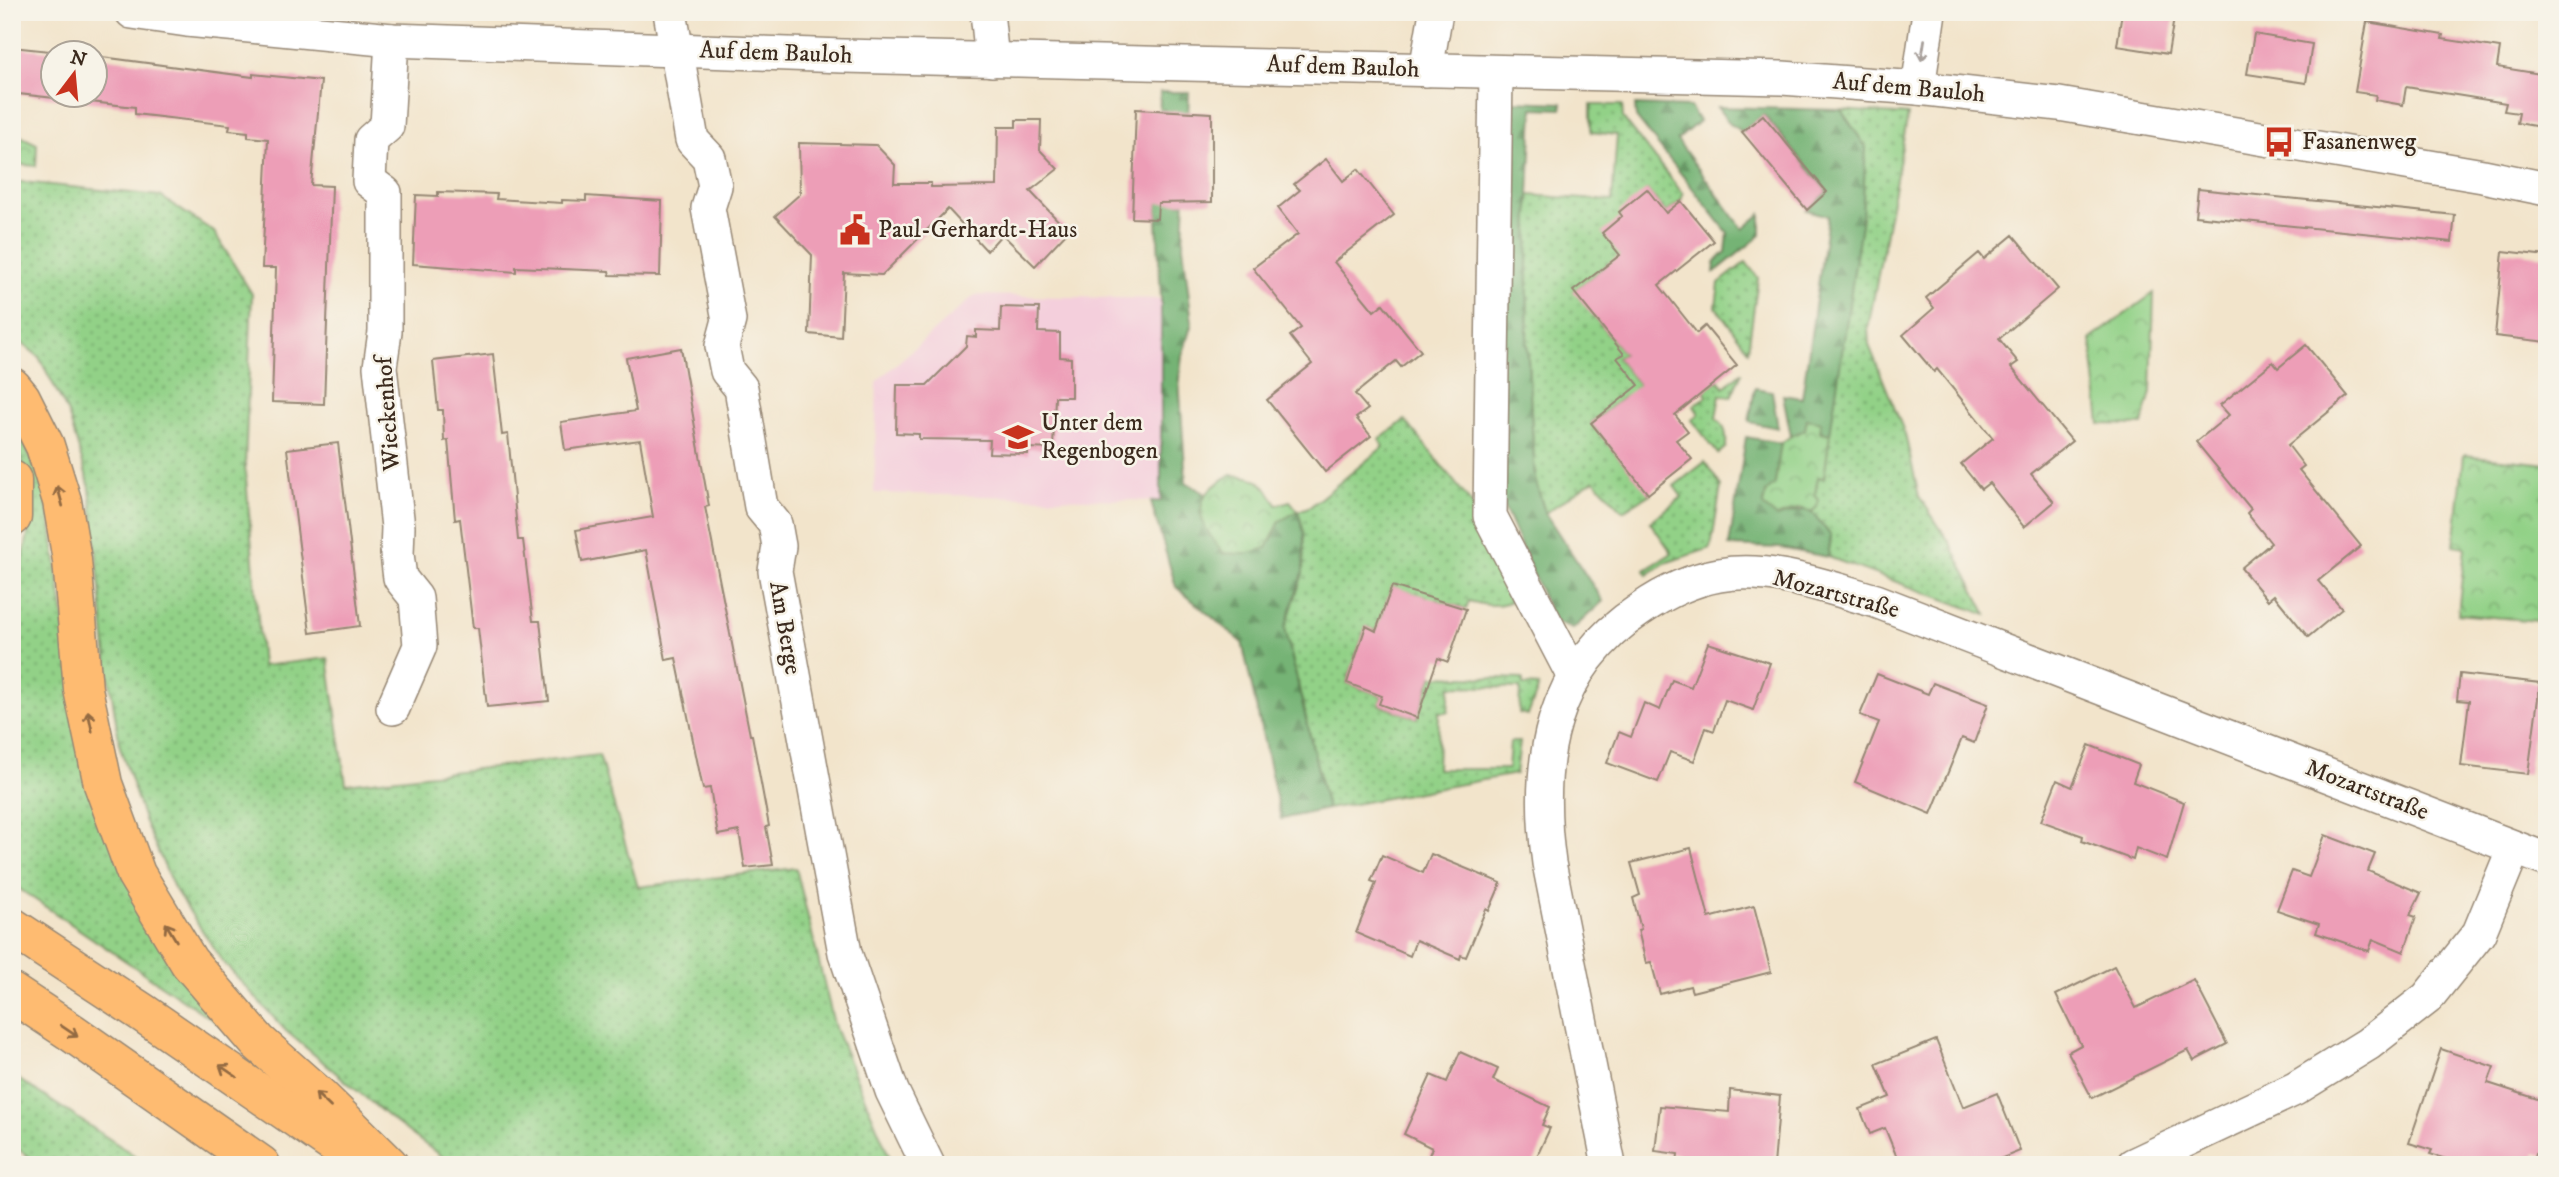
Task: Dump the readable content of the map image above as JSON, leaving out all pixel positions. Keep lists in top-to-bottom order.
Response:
{
  "streets": {
    "street": [
      "Auf dem Bauloh",
      "Wieckenhof",
      "Mozartstraße",
      "Am Berge"
    ]
  },
  "crossings": [
    ["Auf dem Bauloh", "Wieckenhof"],
    ["Auf dem Bauloh", "Am Berge"]
  ],
  "places": {
    "bus stop": ["Fasanenweg"],
    "public building": ["Paul-Gerhardt-Haus"],
    "school or university": ["Unter dem Regenbogen"]
  },
  "north": "top"
}
